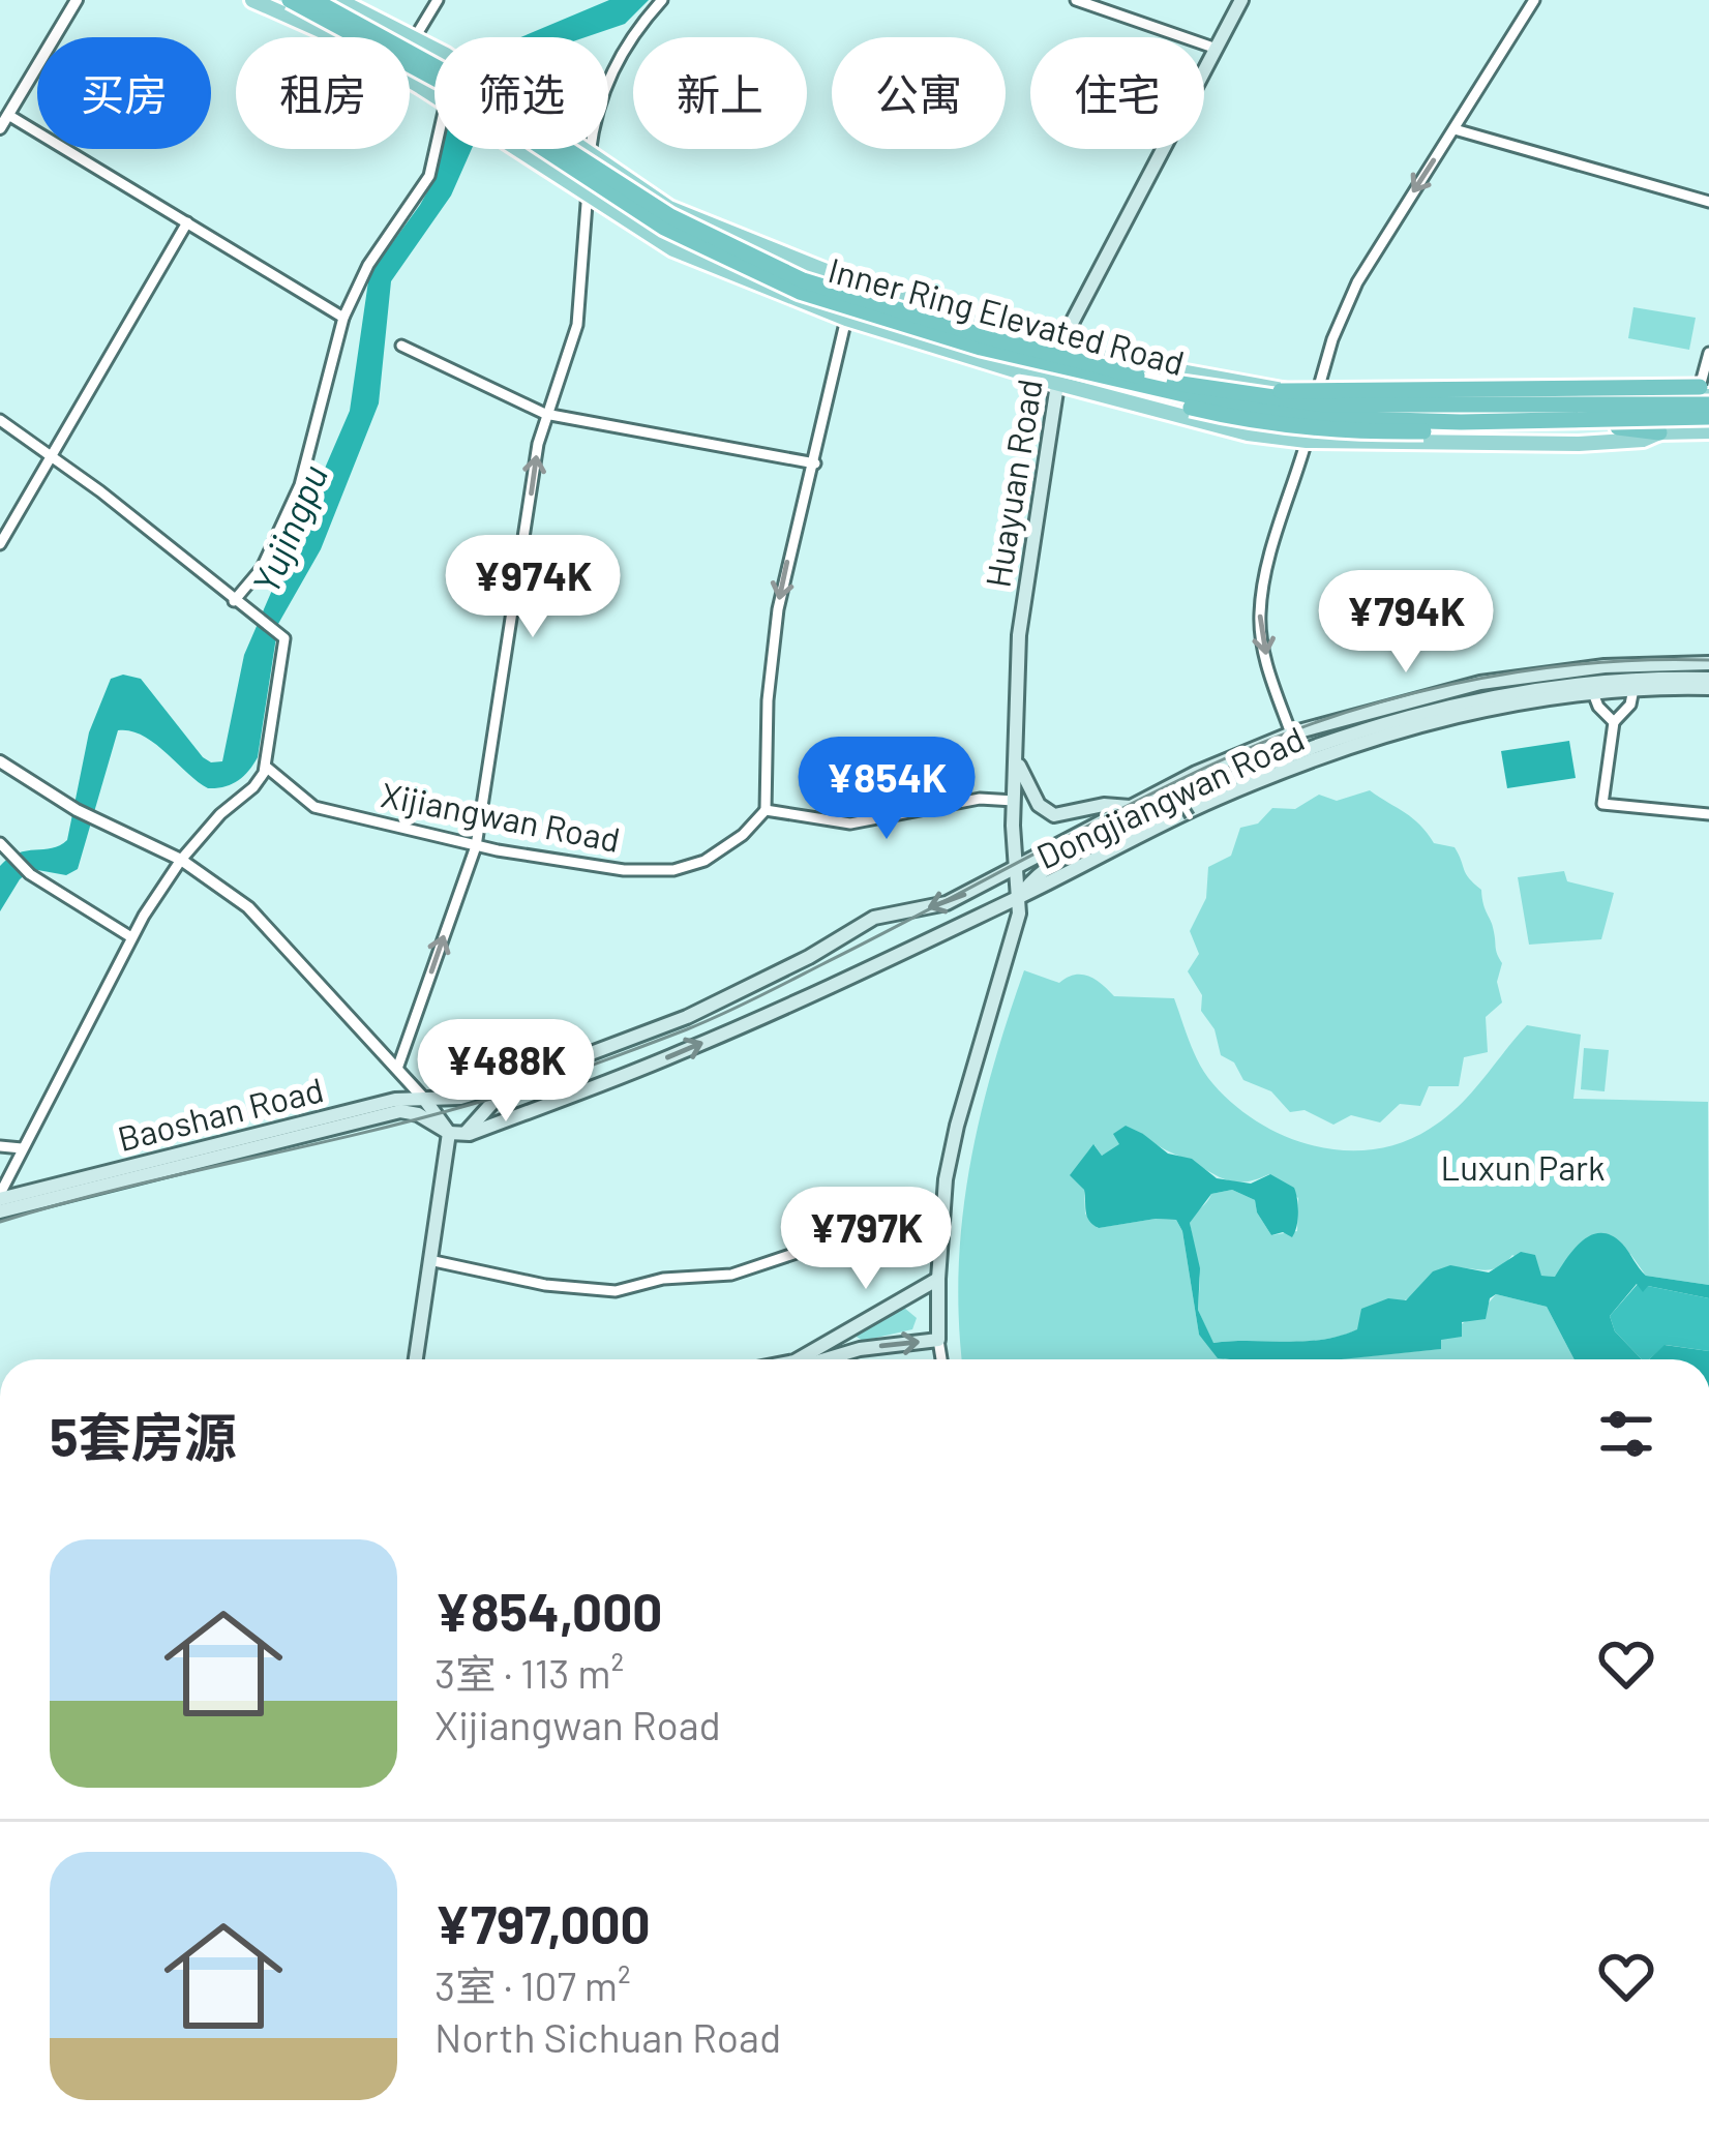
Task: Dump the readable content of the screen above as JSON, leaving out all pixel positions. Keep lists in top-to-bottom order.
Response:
{
  "streets": {
    "highway": ["Inner Ring Elevated Road"],
    "main road": ["Huayuan Road", "Dongjiangwan Road", "Baoshan Road"],
    "street": ["Xijiangwan Road"]
  },
  "crossings": [
    ["Huayuan Road", "Dongjiangwan Road"],
    ["Dongjiangwan Road", "Baoshan Road"]
  ],
  "water": ["Yujingpu"],
  "parks": ["Luxun Park"],
  "page": {
    "chip": [
      "买房",
      "租房",
      "筛选",
      "新上",
      "公寓",
      "住宅"
    ],
    "price": [
      "¥974K",
      "¥794K",
      "¥854K",
      "¥488K",
      "¥797K"
    ],
    "heading": "5套房源",
    "list": [
      {
        "name": "¥854,000",
        "note": "3室 · 113 m² · Xijiangwan Road"
      },
      {
        "name": "¥797,000",
        "note": "3室 · 107 m² · North Sichuan Road"
      }
    ]
  }
}
